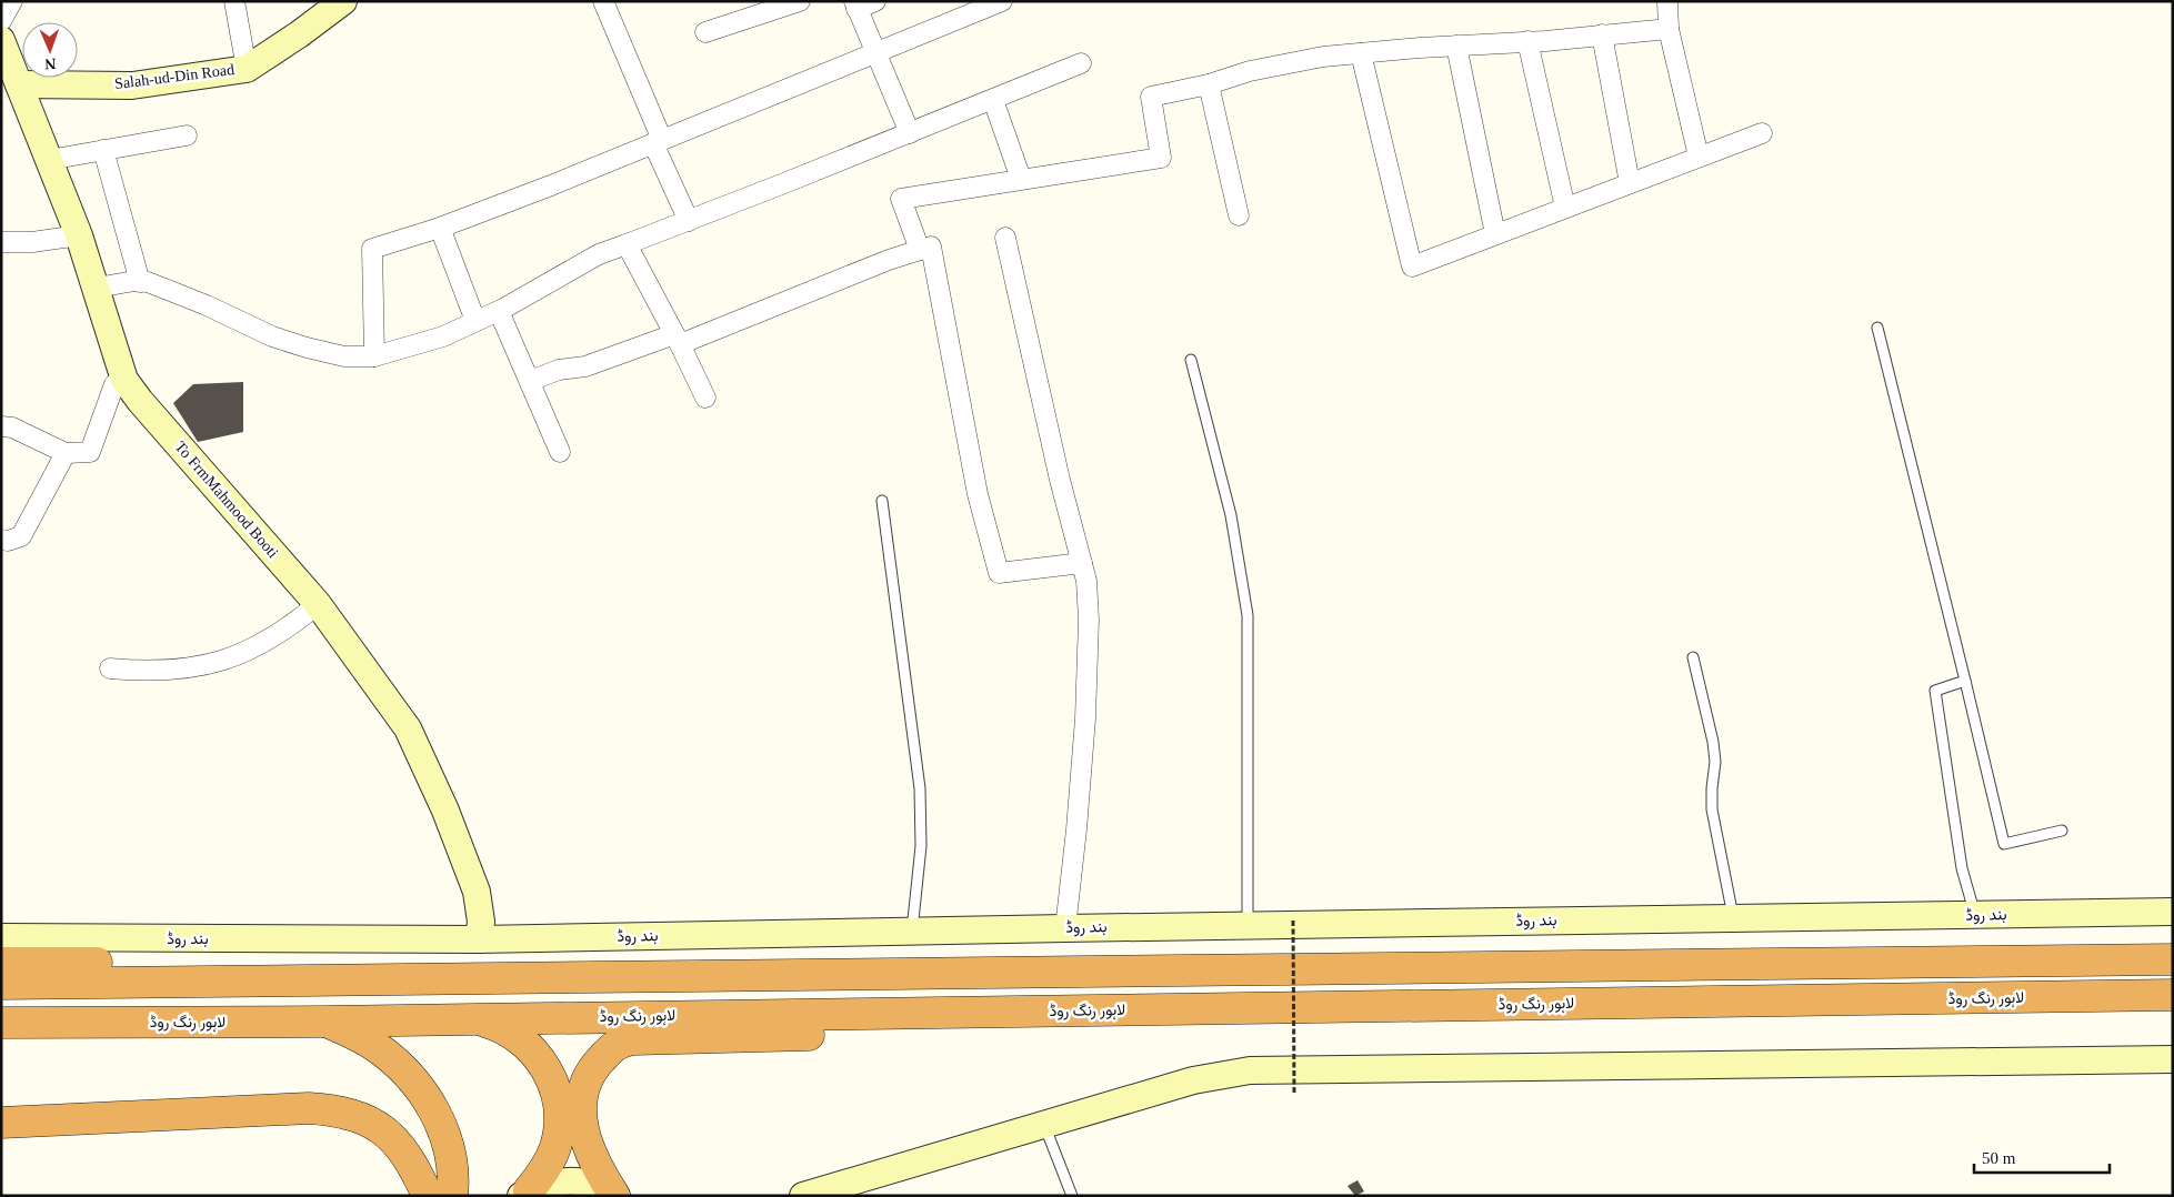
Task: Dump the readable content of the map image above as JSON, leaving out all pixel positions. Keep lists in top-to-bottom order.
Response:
{
  "streets": {
    "highway": ["لاہور رنگ روڈ"],
    "main road": ["Salah-ud-Din Road", "To FrmMahmood Booti", "بند روڈ"]
  },
  "crossings": [
    ["Salah-ud-Din Road", "To FrmMahmood Booti"],
    ["To FrmMahmood Booti", "بند روڈ"]
  ],
  "scale_bar": "50 m",
  "north": "bottom"
}
